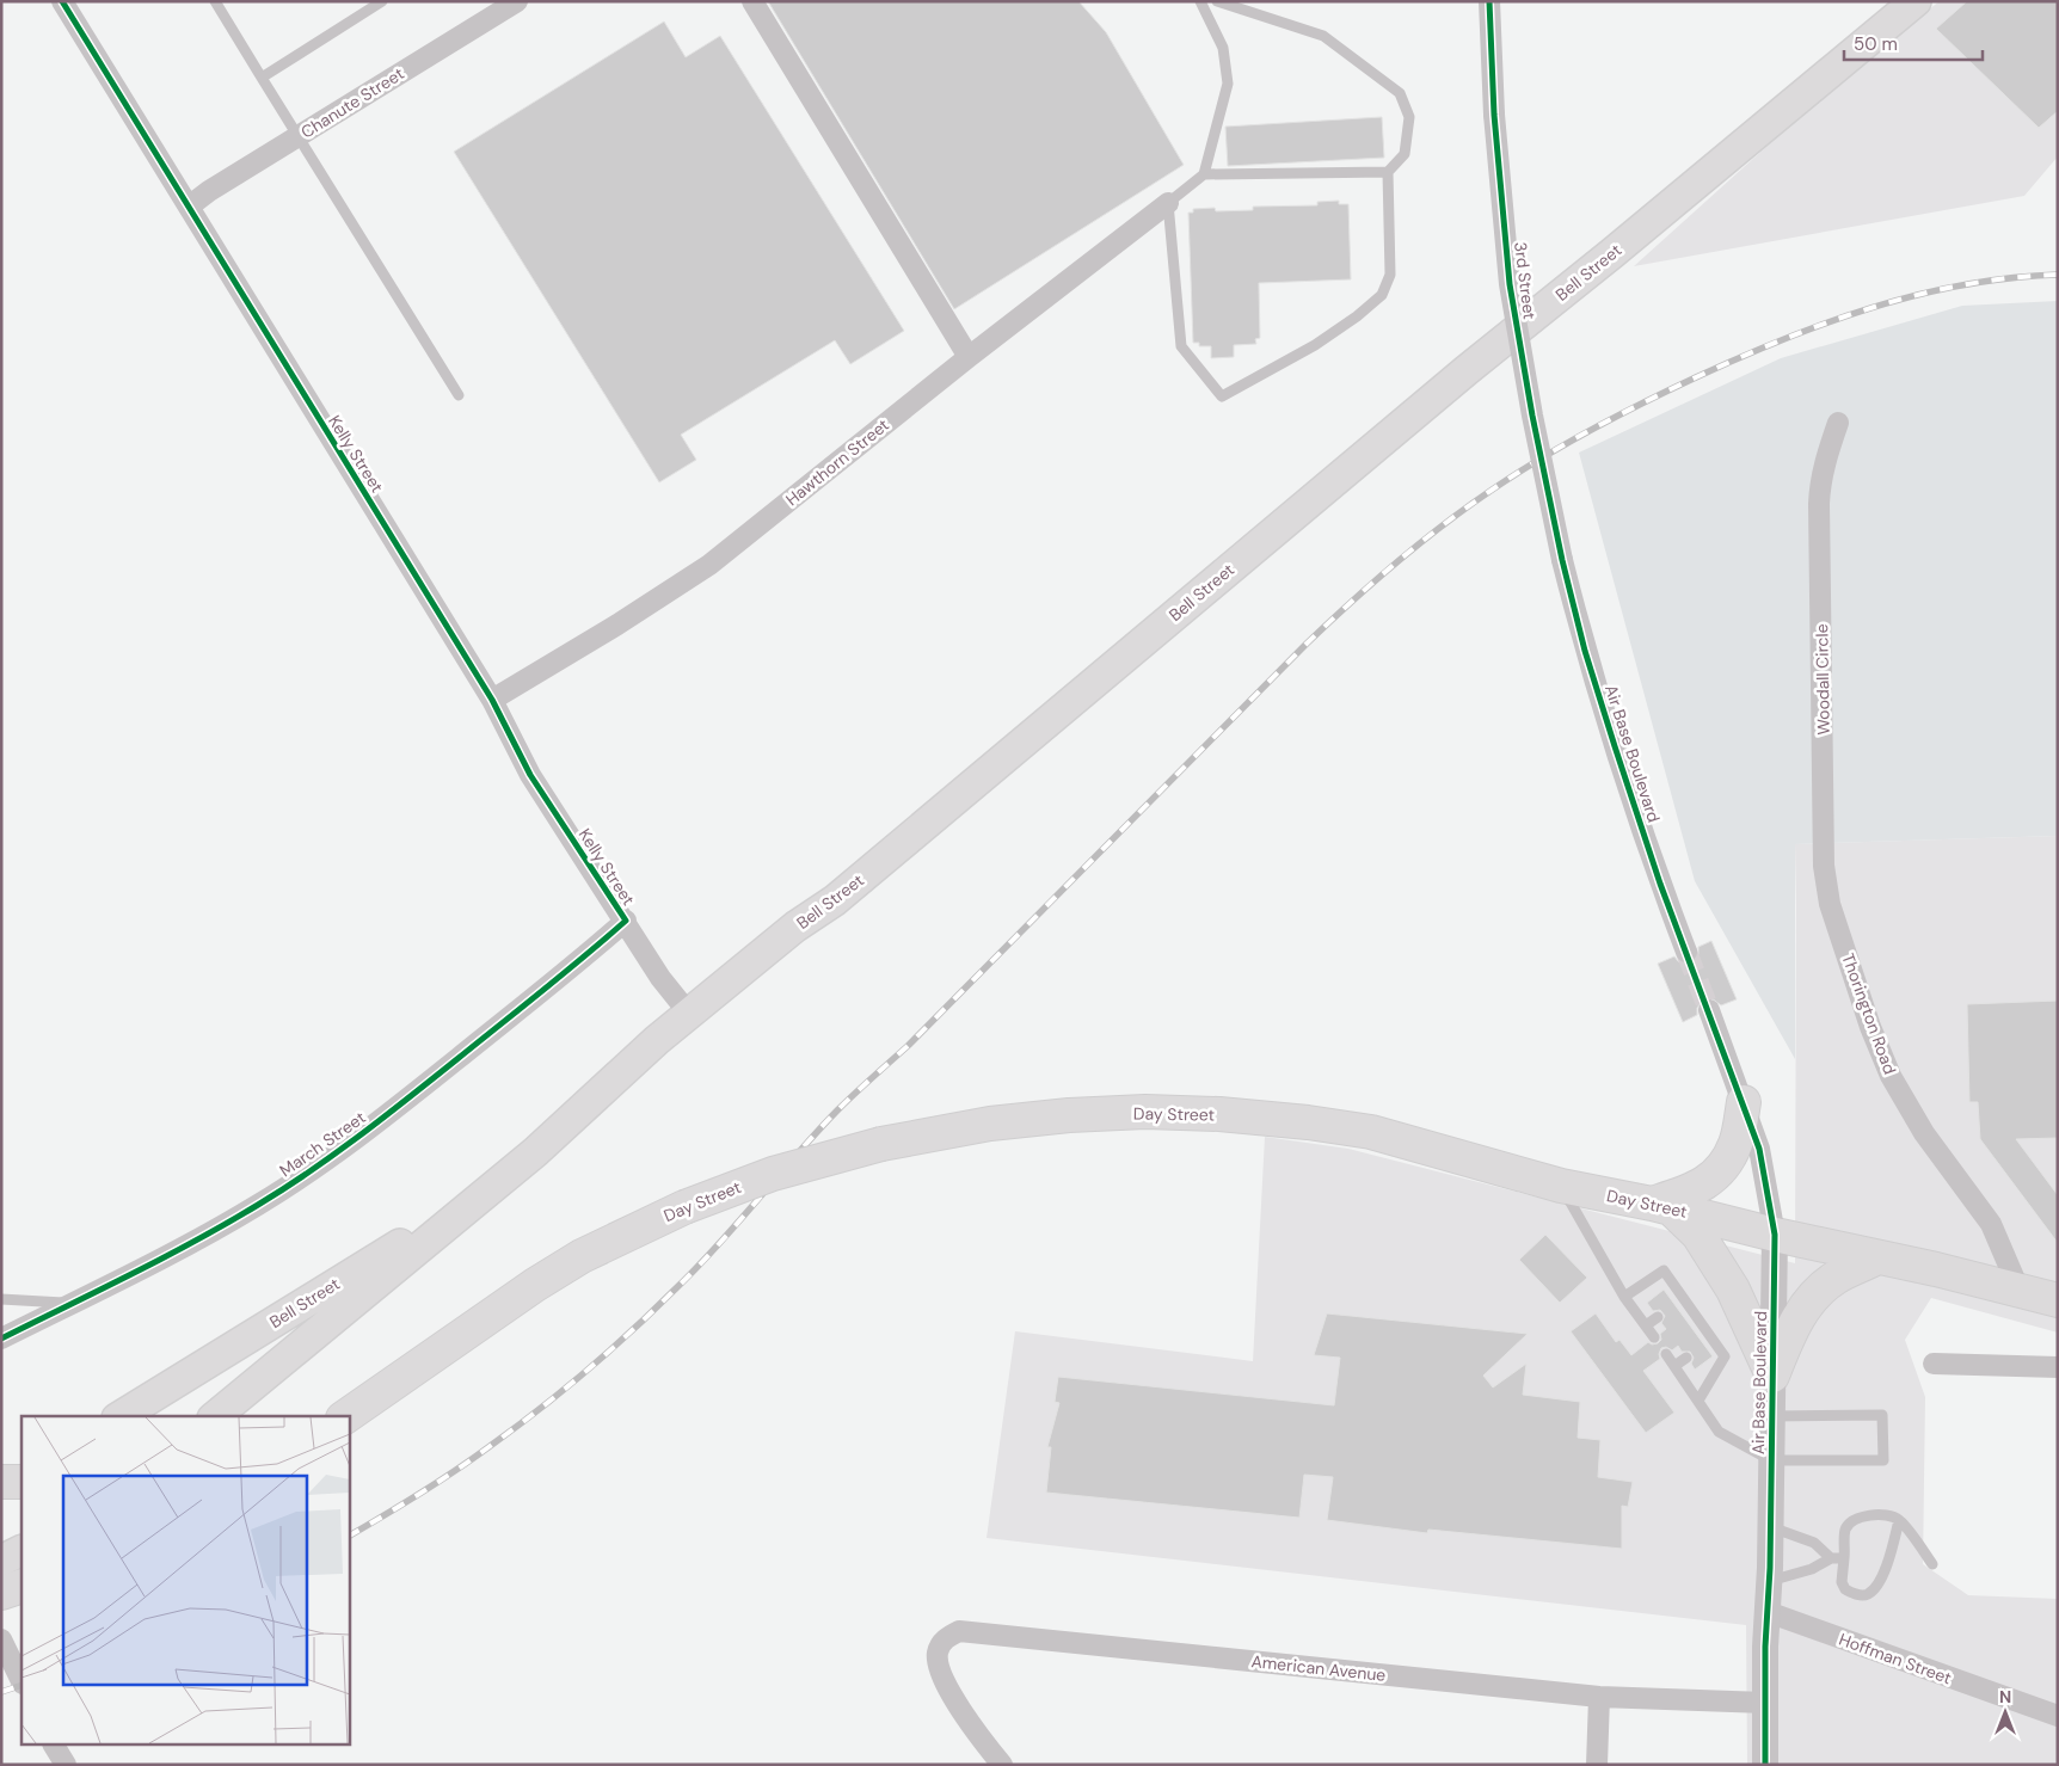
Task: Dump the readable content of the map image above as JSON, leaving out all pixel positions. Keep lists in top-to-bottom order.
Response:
{
  "streets": {
    "main road": ["Bell Street", "Day Street"],
    "street": [
      "Chanute Street",
      "3rd Street",
      "Kelly Street",
      "Hawthorn Street",
      "Woodall Circle",
      "Air Base Boulevard",
      "Thorington Road",
      "March Street",
      "Hoffman Street",
      "American Avenue"
    ]
  },
  "crossings": [
    ["Chanute Street", "Kelly Street"],
    ["Bell Street", "Kelly Street"],
    ["3rd Street", "Air Base Boulevard"],
    ["Kelly Street", "Hawthorn Street"],
    ["Kelly Street", "March Street"],
    ["Woodall Circle", "Thorington Road"],
    ["Air Base Boulevard", "Day Street"],
    ["Air Base Boulevard", "Hoffman Street"],
    ["Air Base Boulevard", "American Avenue"],
    ["Thorington Road", "Day Street"]
  ],
  "scale_bar": "50 m",
  "north": "top"
}
